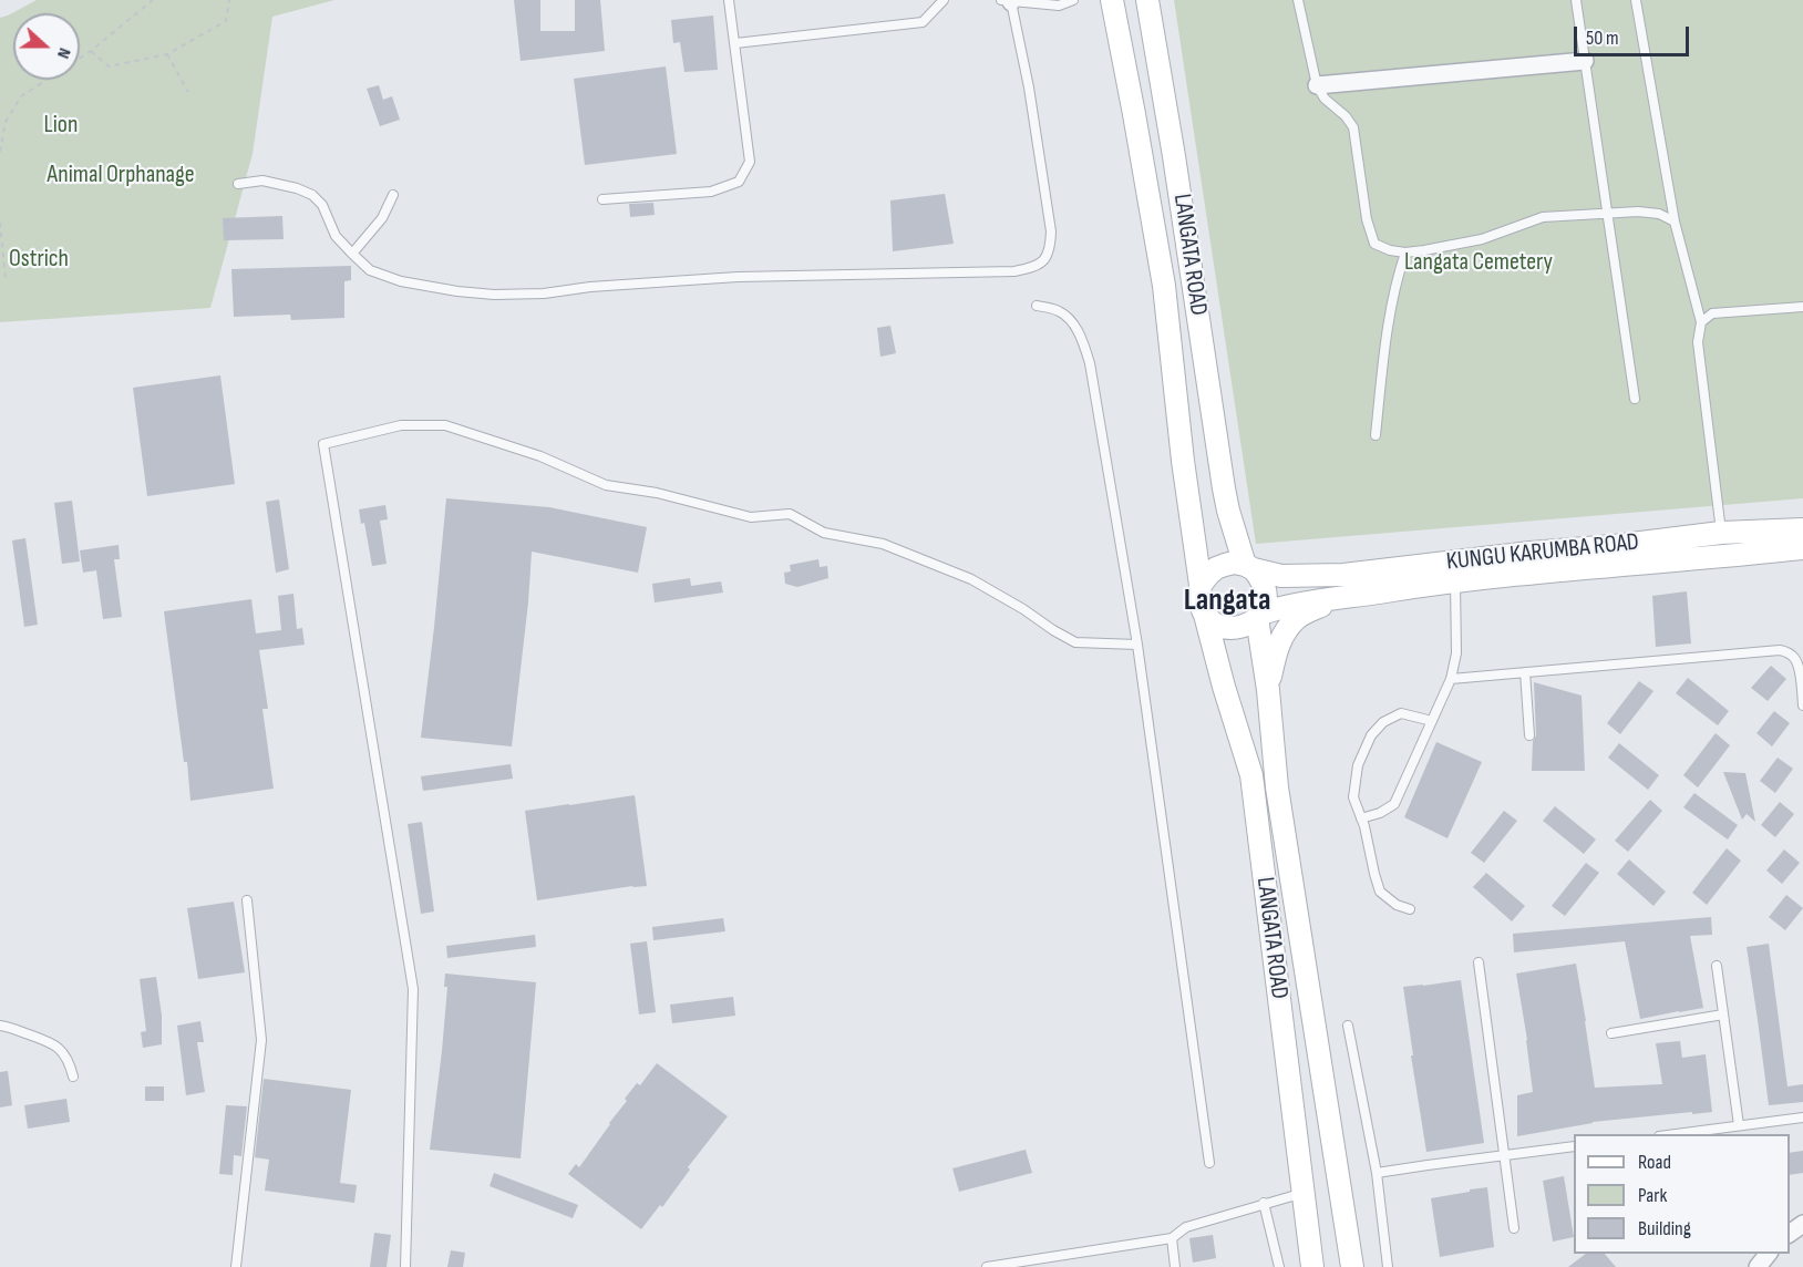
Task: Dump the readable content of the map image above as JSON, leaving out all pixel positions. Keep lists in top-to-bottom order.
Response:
{
  "streets": {
    "main road": ["LANGATA ROAD", "KUNGU KARUMBA ROAD"]
  },
  "crossings": [
    ["LANGATA ROAD", "KUNGU KARUMBA ROAD"]
  ],
  "districts": ["Langata"],
  "parks": [
    "Lion",
    "Animal Orphanage",
    "Ostrich",
    "Langata Cemetery"
  ],
  "legend": ["Road", "Park", "Building"],
  "scale_bar": "50 m",
  "north": "right"
}
